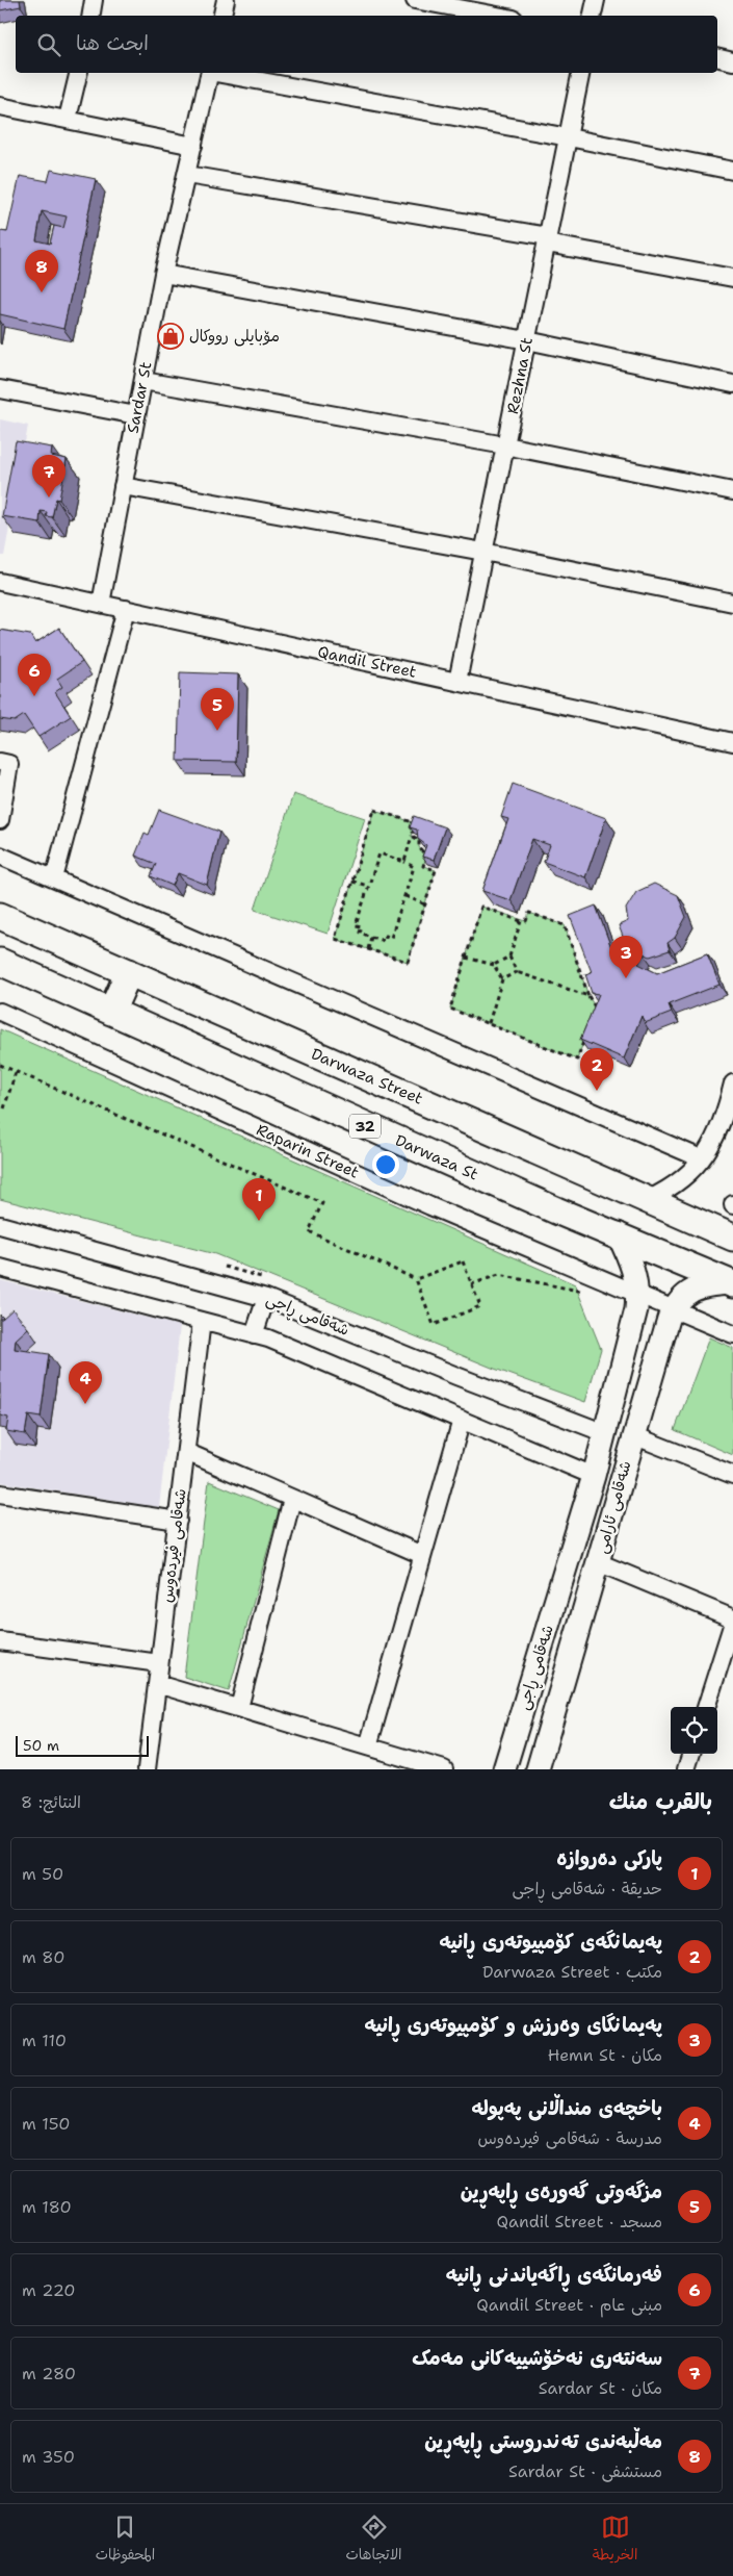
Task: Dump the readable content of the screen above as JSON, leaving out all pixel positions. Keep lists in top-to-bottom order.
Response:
{
  "streets": {
    "highway": ["Darwaza Street", "32", "Darwaza St"],
    "main road": ["شەقامی ڕاجی", "شەقامی ئارامی"],
    "street": [
      "Rezhna St",
      "Sardar St",
      "Qandil Street",
      "Raparin Street",
      "شەقامی فیردەوس"
    ]
  },
  "crossings": [
    ["Rezhna St", "Qandil Street"],
    ["Sardar St", "Qandil Street"],
    ["Raparin Street", "شەقامی ڕاجی"],
    ["Raparin Street", "شەقامی ئارامی"],
    ["Darwaza St", "شەقامی ڕاجی"],
    ["Darwaza St", "شەقامی ئارامی"]
  ],
  "places": {
    "shop": ["مۆبایلی رووکال"]
  },
  "scale_bar": "50 m",
  "page": {
    "search": "ابحث هنا",
    "pins": [
      "8",
      "7",
      "6",
      "5",
      "3",
      "2",
      "1",
      "4"
    ],
    "scale": "50 m",
    "heading": ["بالقرب منك", "النتائج: 8"],
    "list": [
      {
        "mark": "1",
        "name": "پارکی دەروازە",
        "note": "حديقة · شەقامی ڕاجی",
        "value": "50 m"
      },
      {
        "mark": "2",
        "name": "پەیمانگەی کۆمپیوتەری ڕانیە",
        "note": "مكتب · Darwaza Street",
        "value": "80 m"
      },
      {
        "mark": "3",
        "name": "پەیمانگای وەرزش و کۆمپیوتەری ڕانیە",
        "note": "مكان · Hemn St",
        "value": "110 m"
      },
      {
        "mark": "4",
        "name": "باخچەی منداڵانی پەپولە",
        "note": "مدرسة · شەقامی فیردەوس",
        "value": "150 m"
      },
      {
        "mark": "5",
        "name": "مزگەوتی گەورەی ڕاپەڕین",
        "note": "مسجد · Qandil Street",
        "value": "180 m"
      },
      {
        "mark": "6",
        "name": "فەرمانگەی ڕاگەیاندنی ڕانیە",
        "note": "مبنى عام · Qandil Street",
        "value": "220 m"
      },
      {
        "mark": "7",
        "name": "سەنتەری نەخۆشییەکانی مەمک",
        "note": "مكان · Sardar St",
        "value": "280 m"
      },
      {
        "mark": "8",
        "name": "مەڵبەندی تەندروستی ڕاپەڕین",
        "note": "مستشفى · Sardar St",
        "value": "350 m"
      }
    ],
    "nav": ["الخريطة", "الاتجاهات", "المحفوظات"]
  }
}
